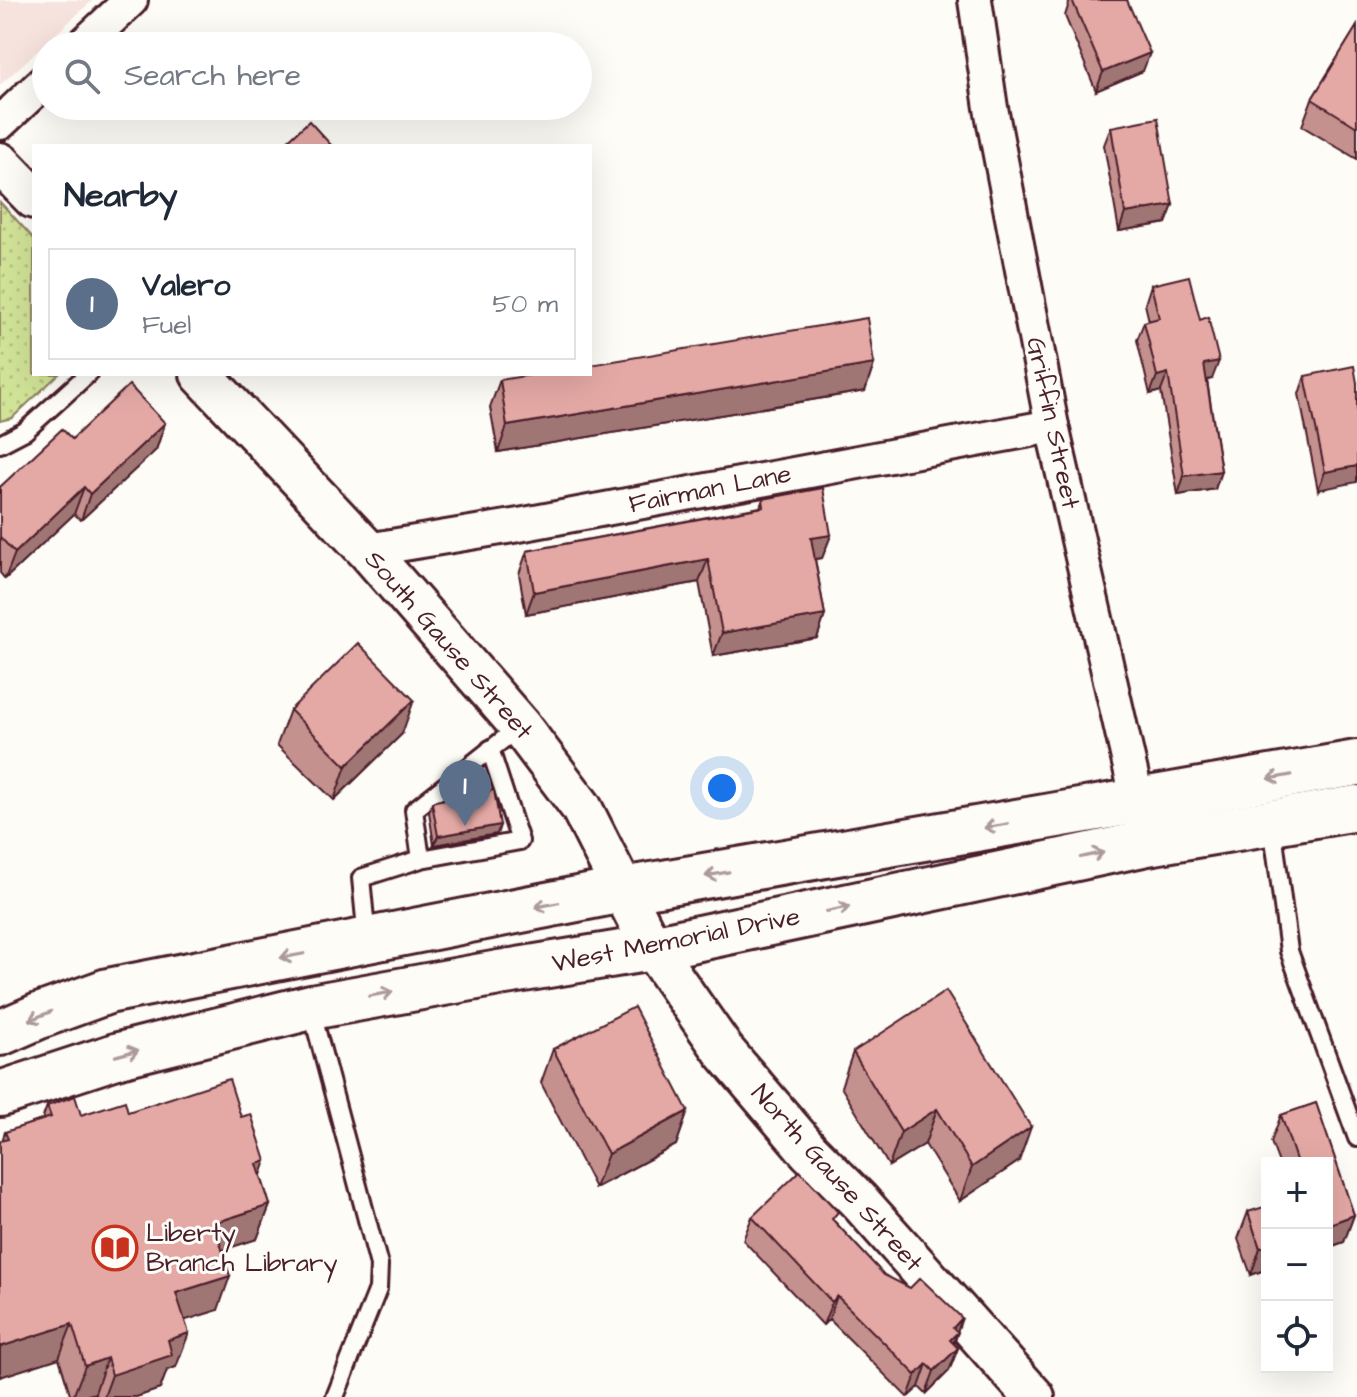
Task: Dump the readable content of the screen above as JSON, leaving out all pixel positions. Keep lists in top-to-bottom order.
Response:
{
  "streets": {
    "main road": ["West Memorial Drive"],
    "street": [
      "Griffin Street",
      "Fairman Lane",
      "South Gause Street",
      "North Gause Street"
    ]
  },
  "crossings": [
    ["Griffin Street", "Fairman Lane"],
    ["Griffin Street", "West Memorial Drive"],
    ["Fairman Lane", "South Gause Street"],
    ["South Gause Street", "West Memorial Drive"],
    ["South Gause Street", "North Gause Street"],
    ["West Memorial Drive", "North Gause Street"]
  ],
  "places": {
    "library": ["Liberty Branch Library"]
  },
  "page": {
    "search": "Search here",
    "heading": "Nearby",
    "list": [
      {
        "mark": "1",
        "name": "Valero",
        "note": "Fuel",
        "value": "50 m"
      }
    ],
    "pins": "1",
    "map_buttons": ["+", "−"]
  }
}
